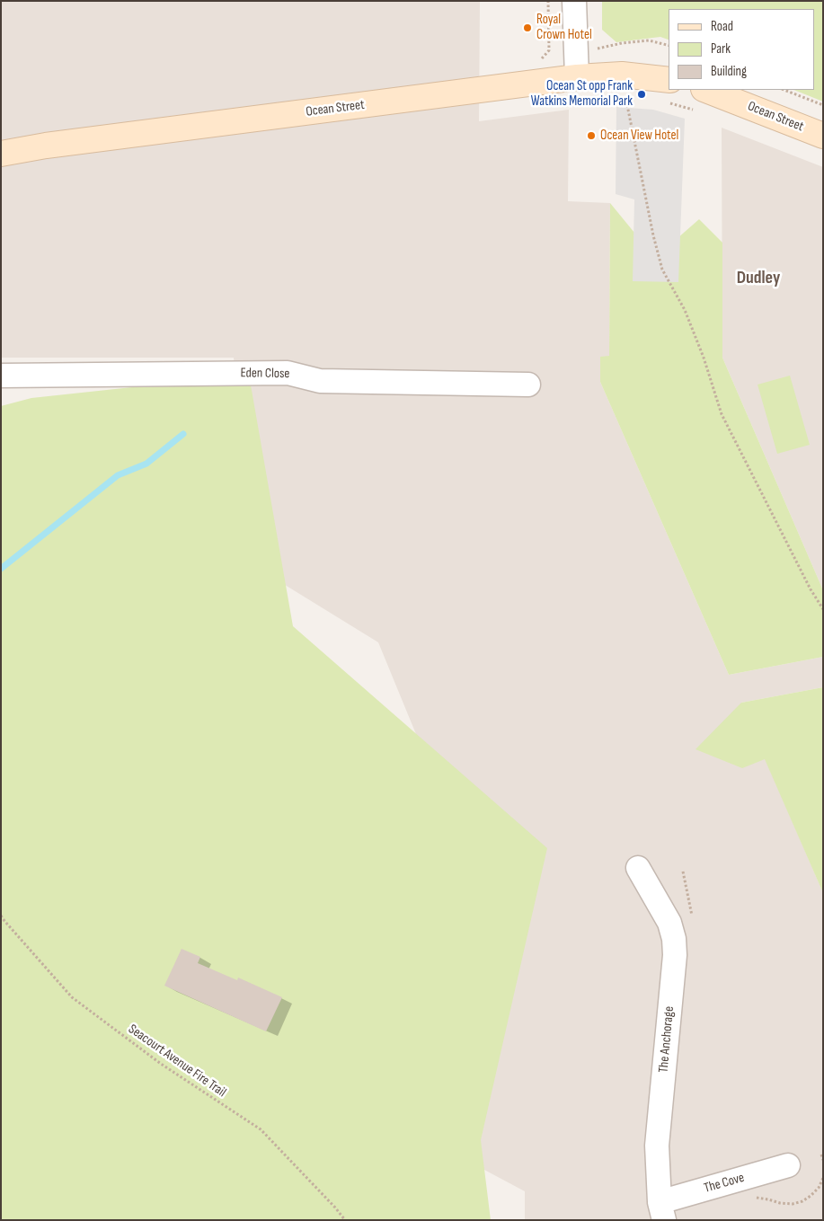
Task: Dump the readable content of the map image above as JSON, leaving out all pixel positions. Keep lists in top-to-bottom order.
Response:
{
  "streets": {
    "street": [
      "Ocean Street",
      "Eden Close",
      "The Anchorage",
      "The Cove"
    ],
    "path": ["Seacourt Avenue Fire Trail"]
  },
  "crossings": [
    ["The Anchorage", "The Cove"]
  ],
  "districts": ["Dudley"],
  "places": ["Royal Crown Hotel", "Ocean St opp Frank Watkins Memorial Park", "Ocean View Hotel"],
  "legend": ["Road", "Park", "Building"]
}
